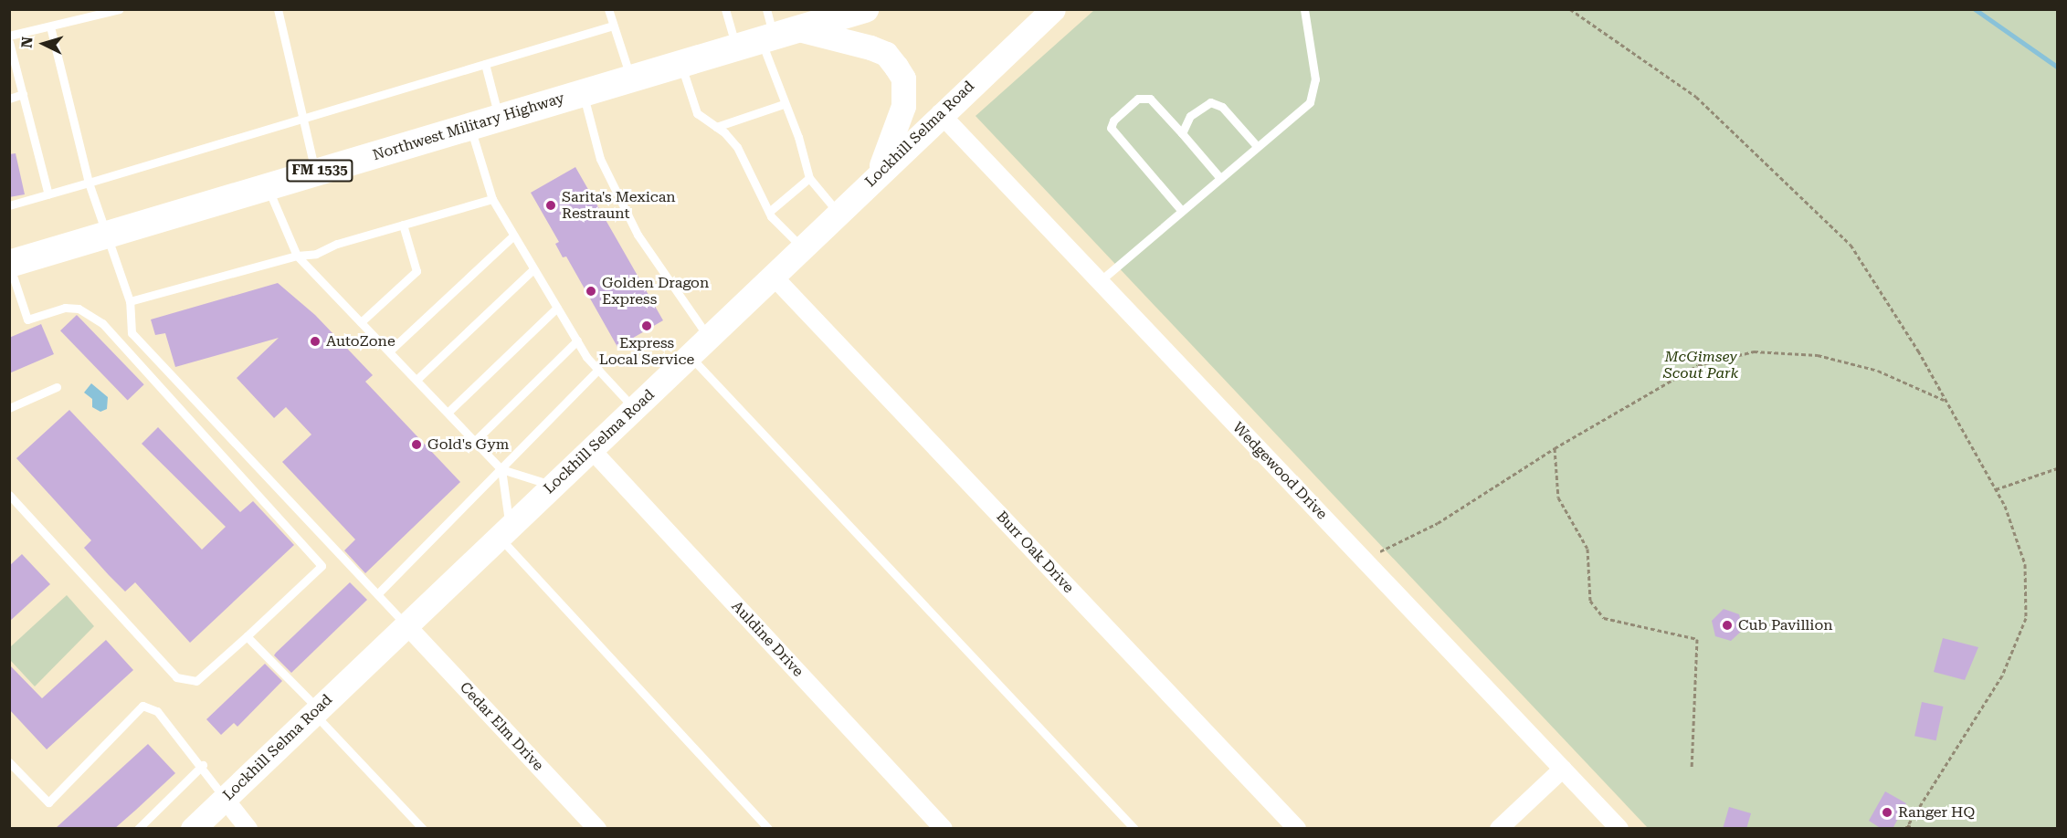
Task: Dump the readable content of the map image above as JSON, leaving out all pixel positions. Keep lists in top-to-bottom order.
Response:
{
  "streets": {
    "main road": ["Northwest Military Highway", "Lockhill Selma Road", "FM 1535"],
    "street": [
      "Wedgewood Drive",
      "Burr Oak Drive",
      "Auldine Drive",
      "Cedar Elm Drive"
    ]
  },
  "crossings": [
    ["Lockhill Selma Road", "Wedgewood Drive"],
    ["Lockhill Selma Road", "Burr Oak Drive"],
    ["Lockhill Selma Road", "Auldine Drive"],
    ["Lockhill Selma Road", "Cedar Elm Drive"]
  ],
  "parks": ["McGimsey Scout Park"],
  "places": [
    "Sarita's Mexican Restraunt",
    "Golden Dragon Express",
    "Express Local Service",
    "AutoZone",
    "Gold's Gym",
    "Cub Pavillion",
    "Ranger HQ"
  ],
  "north": "left"
}
